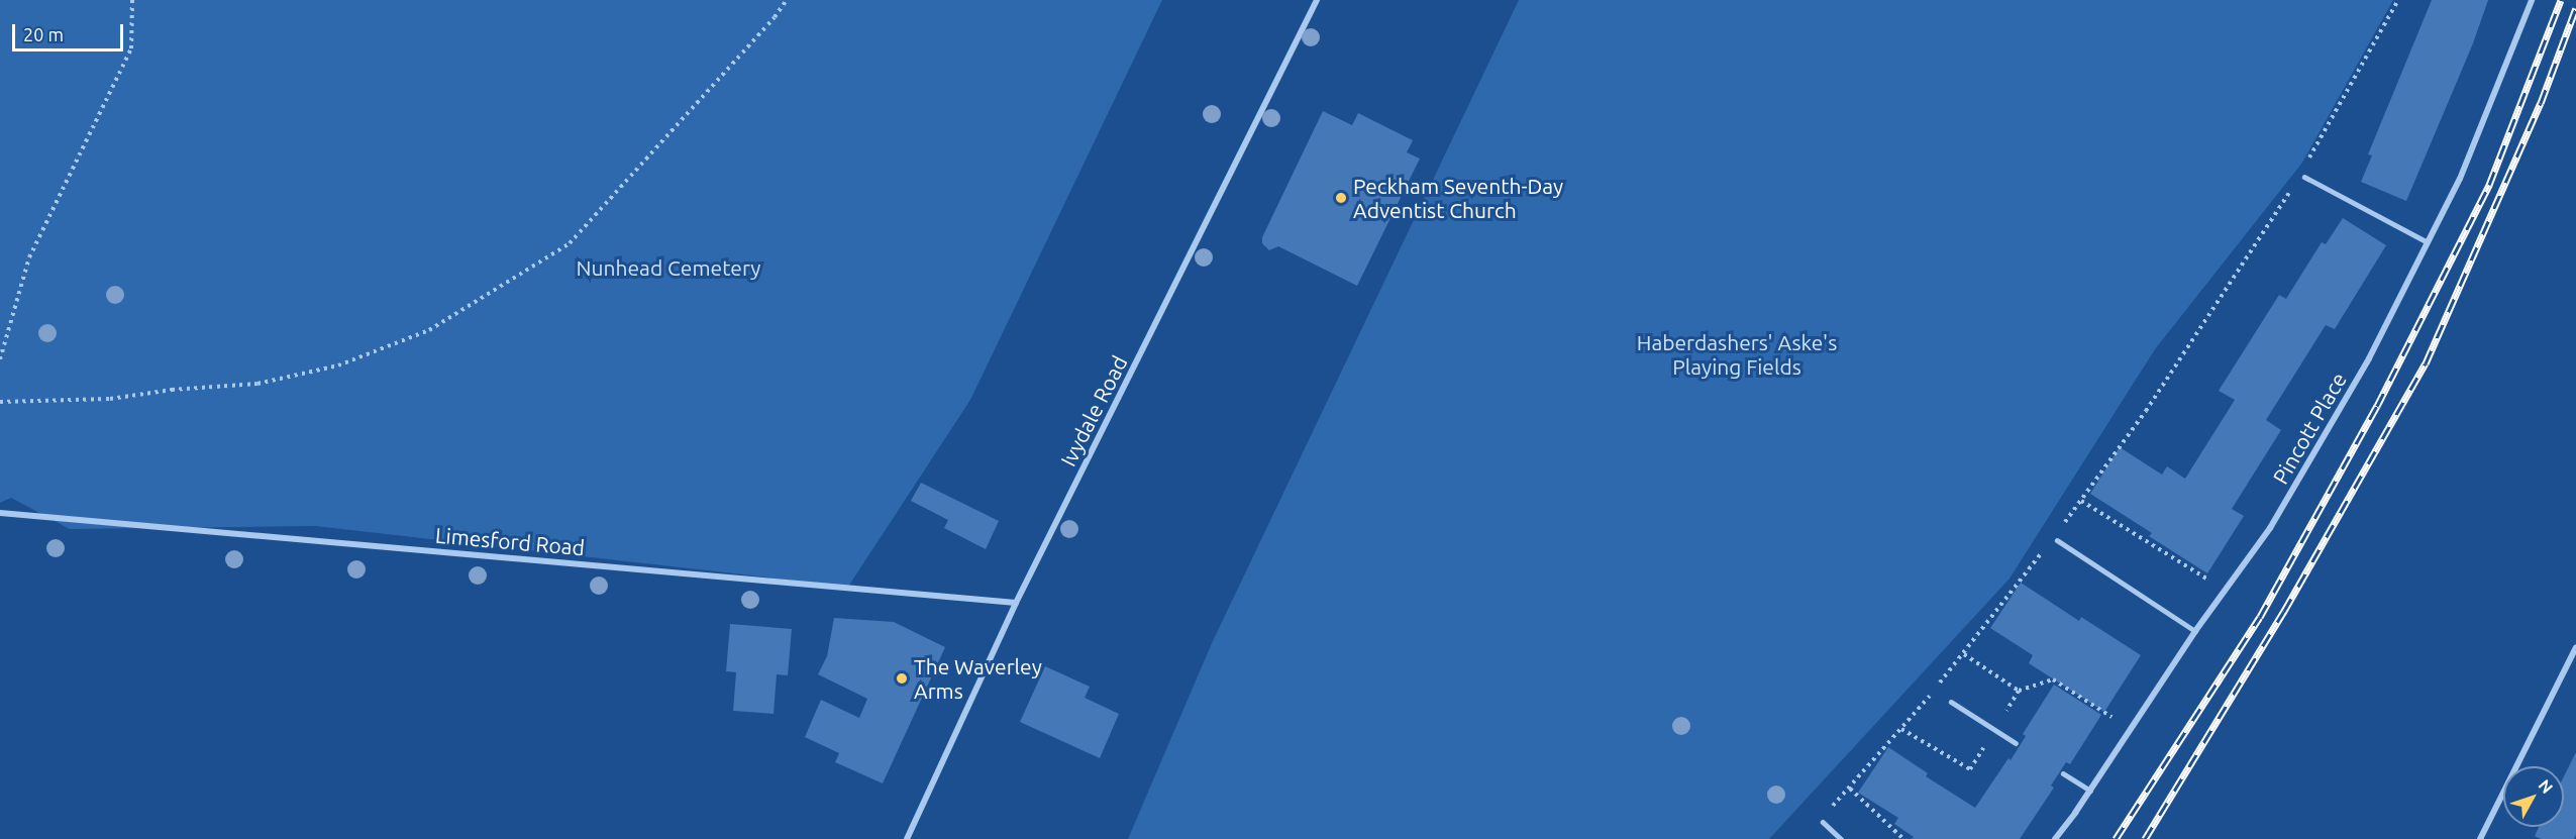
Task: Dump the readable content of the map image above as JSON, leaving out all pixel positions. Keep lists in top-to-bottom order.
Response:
{
  "streets": {
    "street": ["Ivydale Road", "Pincott Place", "Limesford Road"]
  },
  "crossings": [
    ["Ivydale Road", "Limesford Road"]
  ],
  "parks": ["Nunhead Cemetery", "Haberdashers' Aske's Playing Fields"],
  "places": ["Peckham Seventh-Day Adventist Church", "The Waverley Arms"],
  "scale_bar": "20 m",
  "north": "top right"
}
